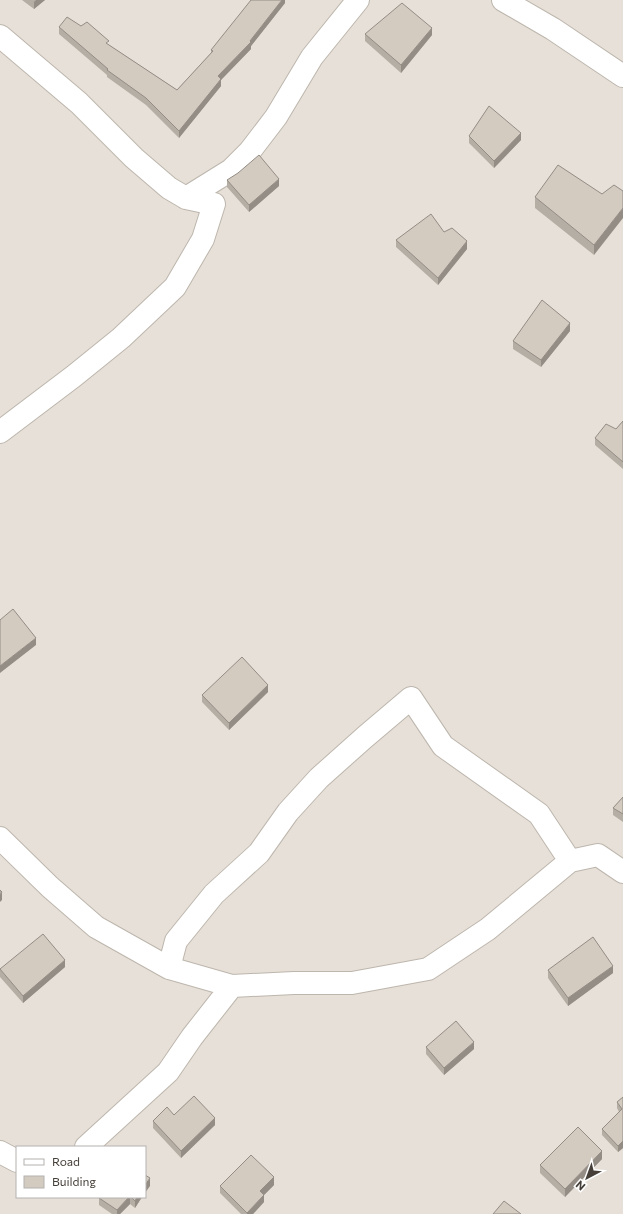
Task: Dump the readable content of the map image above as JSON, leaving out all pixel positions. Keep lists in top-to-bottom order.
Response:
{
  "legend": ["Road", "Building"],
  "north": "bottom left"
}
